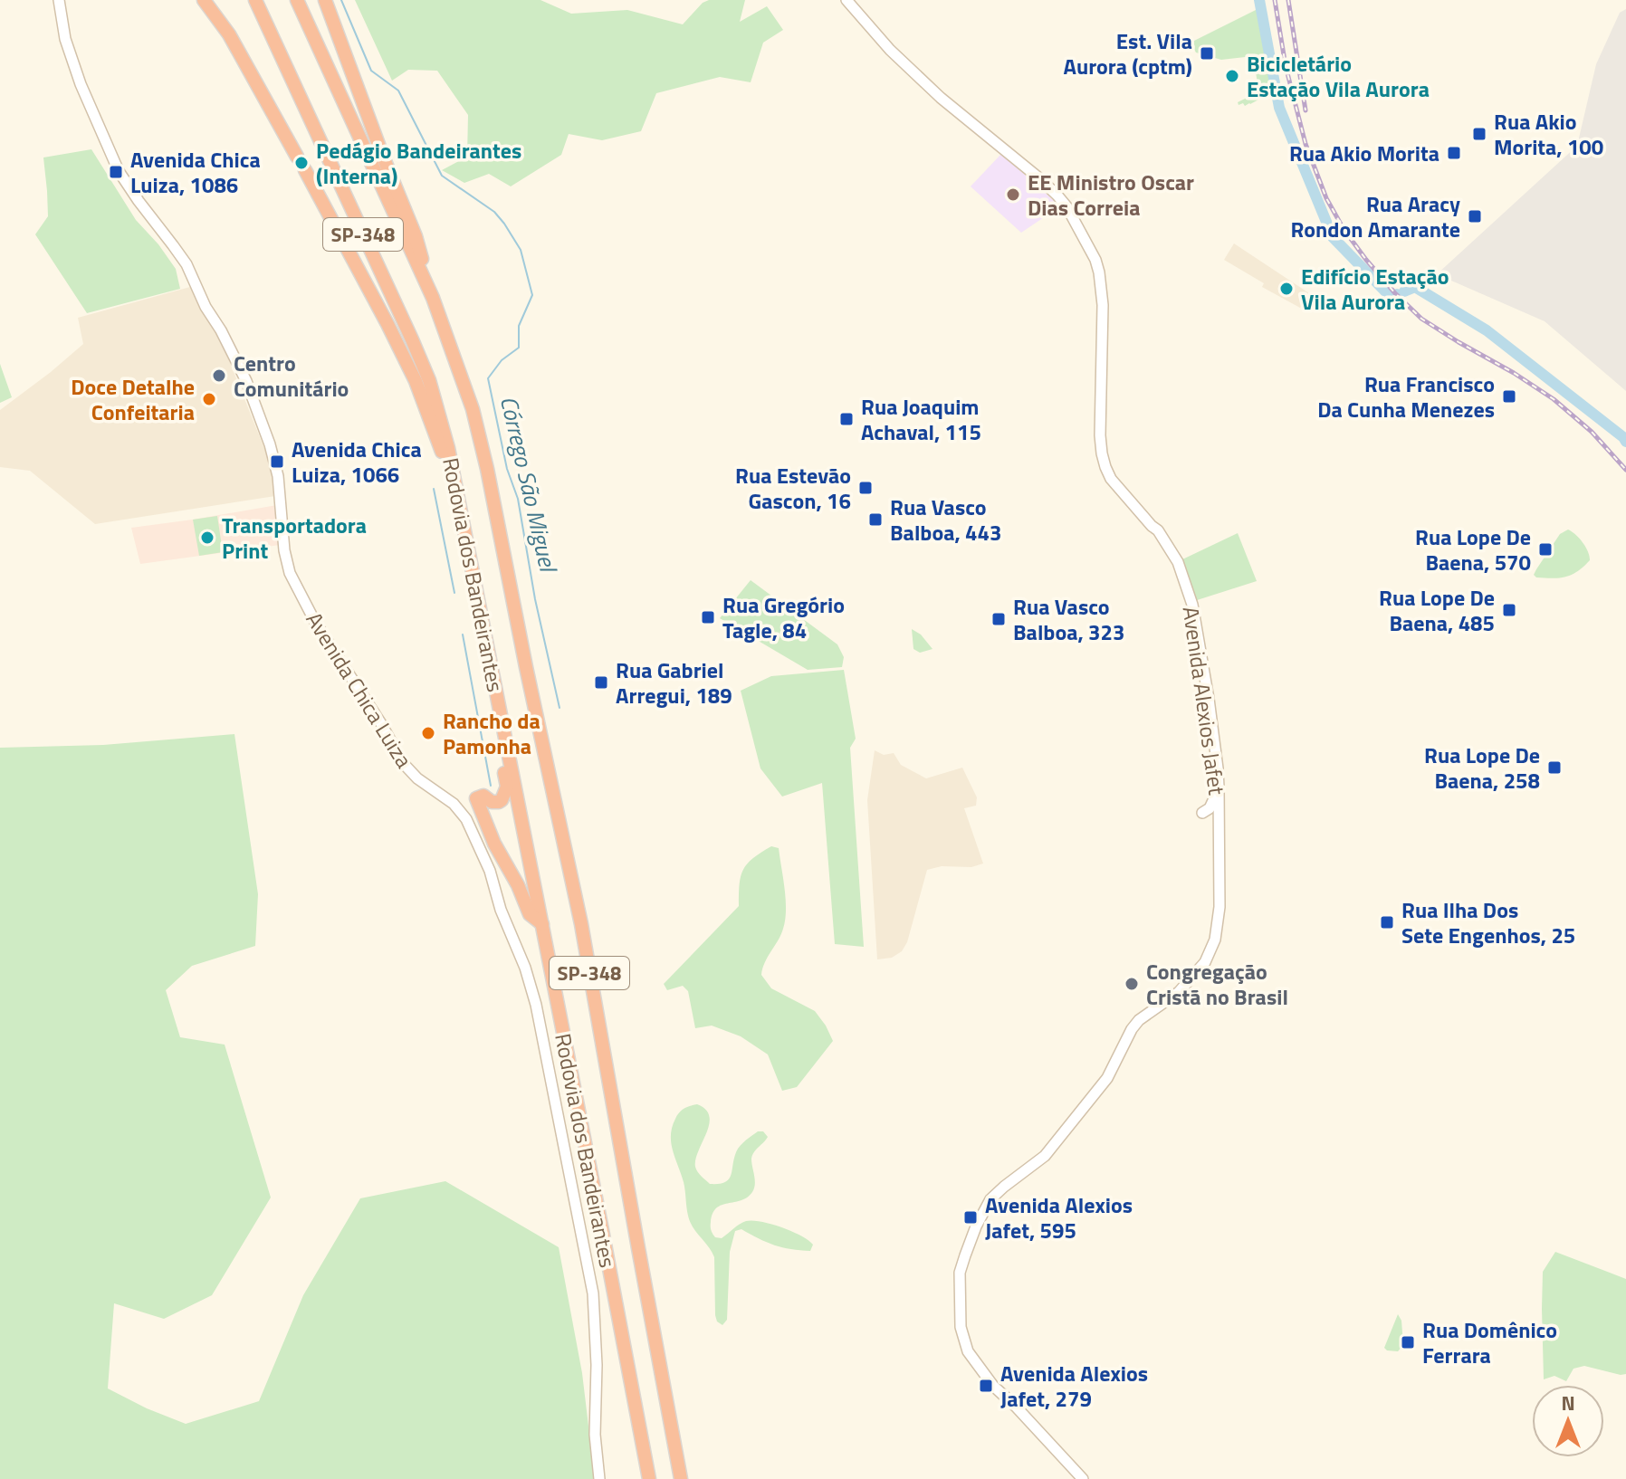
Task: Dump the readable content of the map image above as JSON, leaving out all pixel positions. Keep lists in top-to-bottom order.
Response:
{
  "streets": {
    "highway": ["SP-348", "Rodovia dos Bandeirantes"],
    "main road": ["Avenida Chica Luiza", "Avenida Alexios Jafet"]
  },
  "water": ["Córrego São Miguel"],
  "places": {
    "transit": [
      "Est. Vila Aurora (cptm)",
      "Rua Akio Morita, 100",
      "Rua Akio Morita",
      "Avenida Chica Luiza, 1086",
      "Rua Aracy Rondon Amarante",
      "Rua Francisco Da Cunha Menezes",
      "Rua Joaquim Achaval, 115",
      "Avenida Chica Luiza, 1066",
      "Rua Estevão Gascon, 16",
      "Rua Vasco Balboa, 443",
      "Rua Lope De Baena, 570",
      "Rua Lope De Baena, 485",
      "Rua Gregório Tagle, 84",
      "Rua Vasco Balboa, 323",
      "Rua Gabriel Arregui, 189",
      "Rua Lope De Baena, 258",
      "Rua Ilha Dos Sete Engenhos, 25",
      "Avenida Alexios Jafet, 595",
      "Rua Domênico Ferrara",
      "Avenida Alexios Jafet, 279"
    ],
    "other": [
      "Bicicletário Estação Vila Aurora",
      "Pedágio Bandeirantes (Interna)",
      "EE Ministro Oscar Dias Correia",
      "Edifício Estação Vila Aurora",
      "Centro Comunitário",
      "Doce Detalhe Confeitaria",
      "Transportadora Print",
      "Rancho da Pamonha",
      "Congregação Cristã no Brasil"
    ]
  },
  "north": "top"
}
